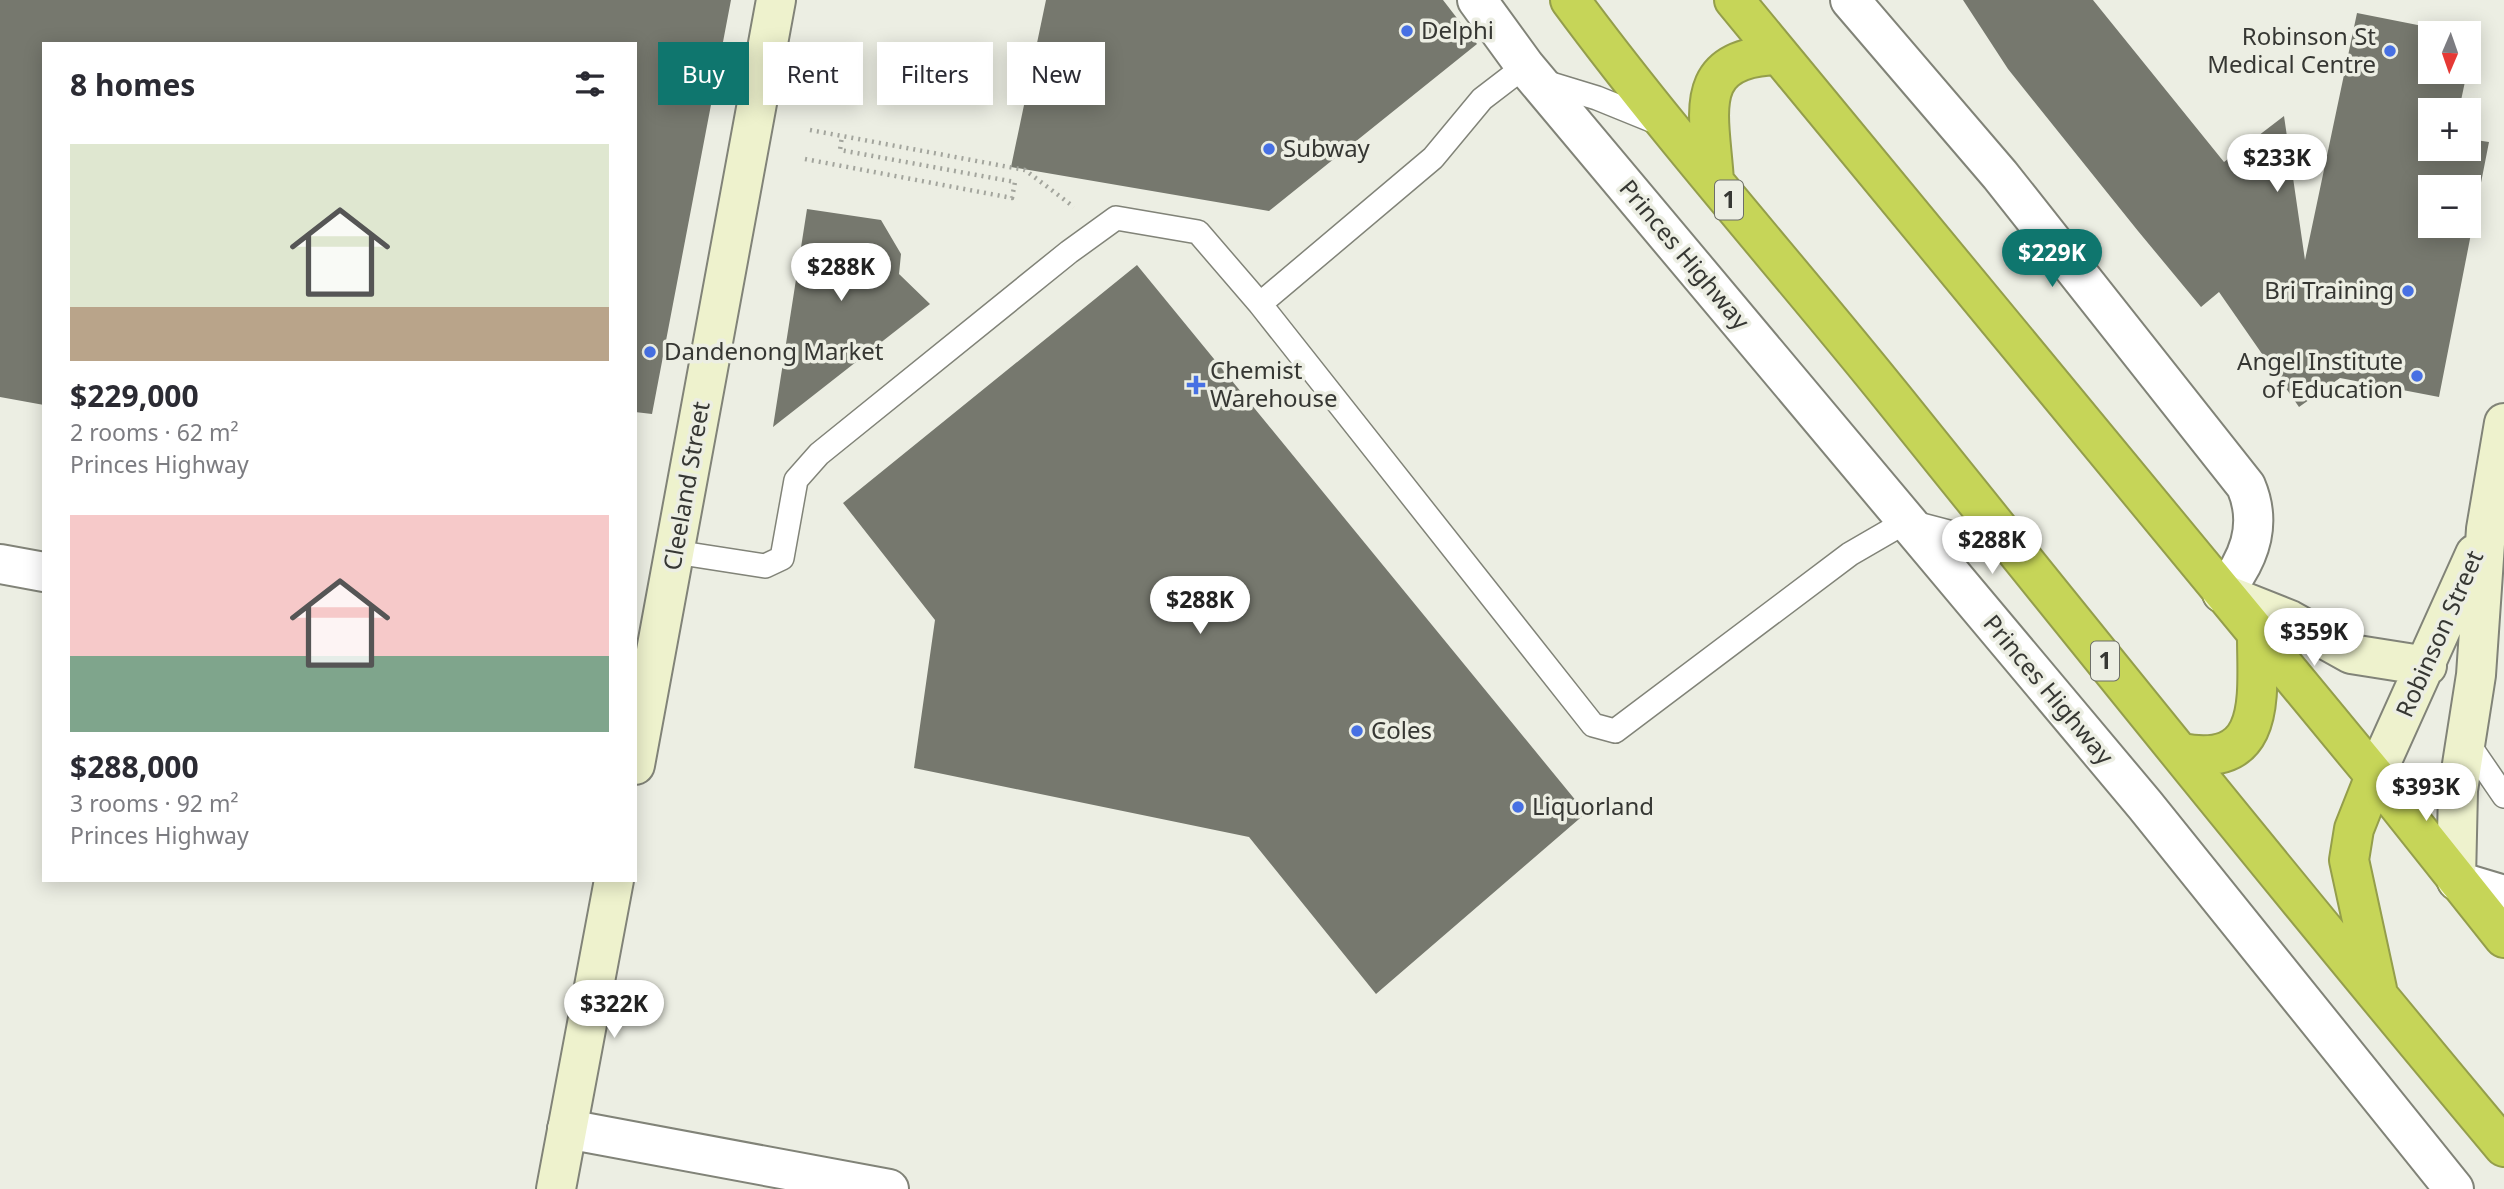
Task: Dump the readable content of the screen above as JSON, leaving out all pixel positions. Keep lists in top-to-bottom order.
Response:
{
  "streets": {
    "highway": ["1"],
    "main road": ["Cleeland Street", "Robinson Street"],
    "street": ["Princes Highway"]
  },
  "places": {
    "other": [
      "Delphi",
      "Robinson St Medical Centre",
      "Subway",
      "Bri Training",
      "Dandenong Market",
      "Angel Institute of Education",
      "Coles",
      "Liquorland"
    ],
    "health": ["Chemist Warehouse"]
  },
  "north": "bottom",
  "page": {
    "map_buttons": ["+", "−"],
    "chip": [
      "Buy",
      "Rent",
      "Filters",
      "New"
    ],
    "heading": "8 homes",
    "list": [
      {
        "name": "$229,000",
        "note": "2 rooms · 62 m² · Princes Highway"
      },
      {
        "name": "$288,000",
        "note": "3 rooms · 92 m² · Princes Highway"
      }
    ],
    "price": [
      "$233K",
      "$229K",
      "$288K",
      "$288K",
      "$288K",
      "$359K",
      "$393K",
      "$322K"
    ]
  }
}
